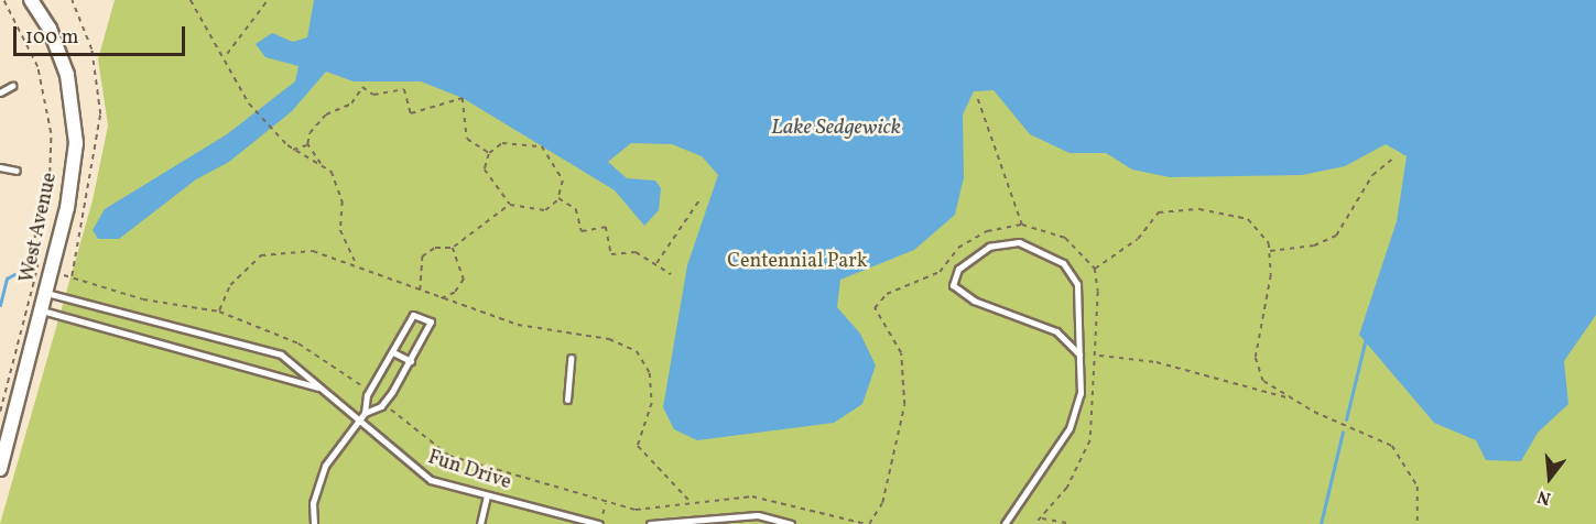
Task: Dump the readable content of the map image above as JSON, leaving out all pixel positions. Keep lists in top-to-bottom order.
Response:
{
  "streets": {
    "street": ["West Avenue"],
    "lane": ["Fun Drive"]
  },
  "crossings": [
    ["West Avenue", "Fun Drive"]
  ],
  "water": ["Lake Sedgewick"],
  "parks": ["Centennial Park"],
  "scale_bar": "100 m",
  "north": "bottom"
}
